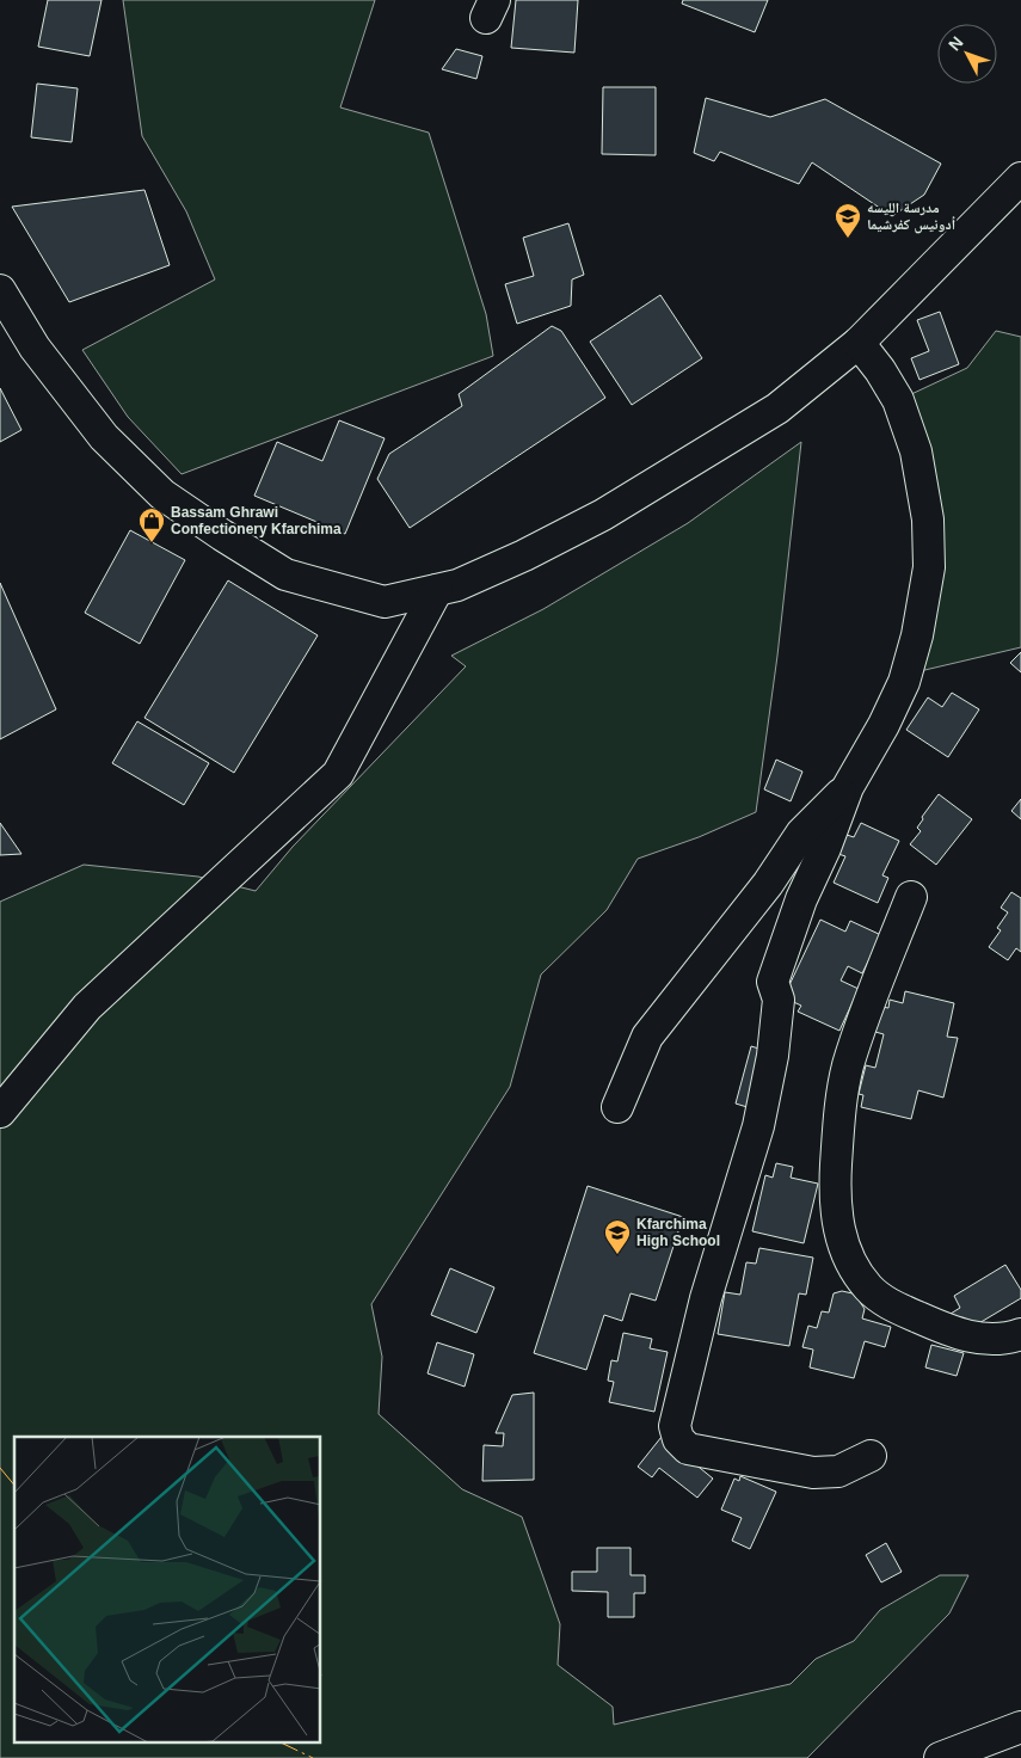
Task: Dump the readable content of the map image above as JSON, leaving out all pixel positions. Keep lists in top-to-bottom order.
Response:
{
  "places": {
    "school or university": ["مدرسة الليسه أدونيس كفرشيما", "Kfarchima High School"],
    "shop": ["Bassam Ghrawi Confectionery Kfarchima"]
  },
  "north": "top left"
}
